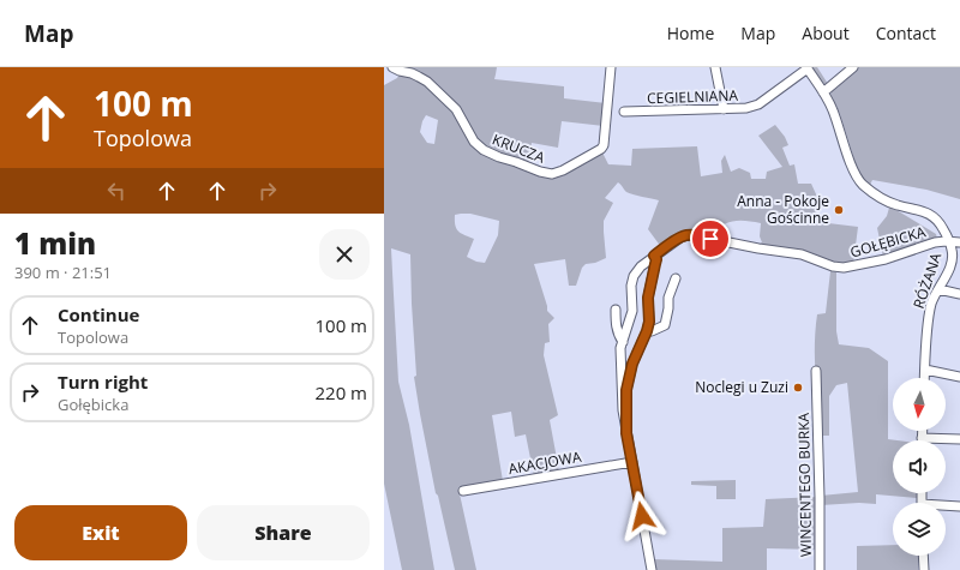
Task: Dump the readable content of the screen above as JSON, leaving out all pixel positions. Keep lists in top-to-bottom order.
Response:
{
  "streets": {
    "street": [
      "CEGIELNIANA",
      "KRUCZA",
      "GOŁĘBICKA",
      "RÓŻANA",
      "AKACJOWA",
      "WINCENTEGO BURKA"
    ]
  },
  "crossings": [
    ["GOŁĘBICKA", "RÓŻANA"],
    ["GOŁĘBICKA", "AKACJOWA"]
  ],
  "places": ["Anna - Pokoje Gościnne", "Noclegi u Zuzi"],
  "north": "bottom",
  "page": {
    "header": "Map",
    "nav": [
      "Home",
      "Map",
      "About",
      "Contact"
    ],
    "turn": ["100 m", "Topolowa"],
    "heading": ["1 min", "390 m · 21:51"],
    "list": [
      {
        "name": "Continue",
        "note": "Topolowa",
        "value": "100 m"
      },
      {
        "name": "Turn right",
        "note": "Gołębicka",
        "value": "220 m"
      }
    ],
    "buttons": ["Exit", "Share"]
  }
}
